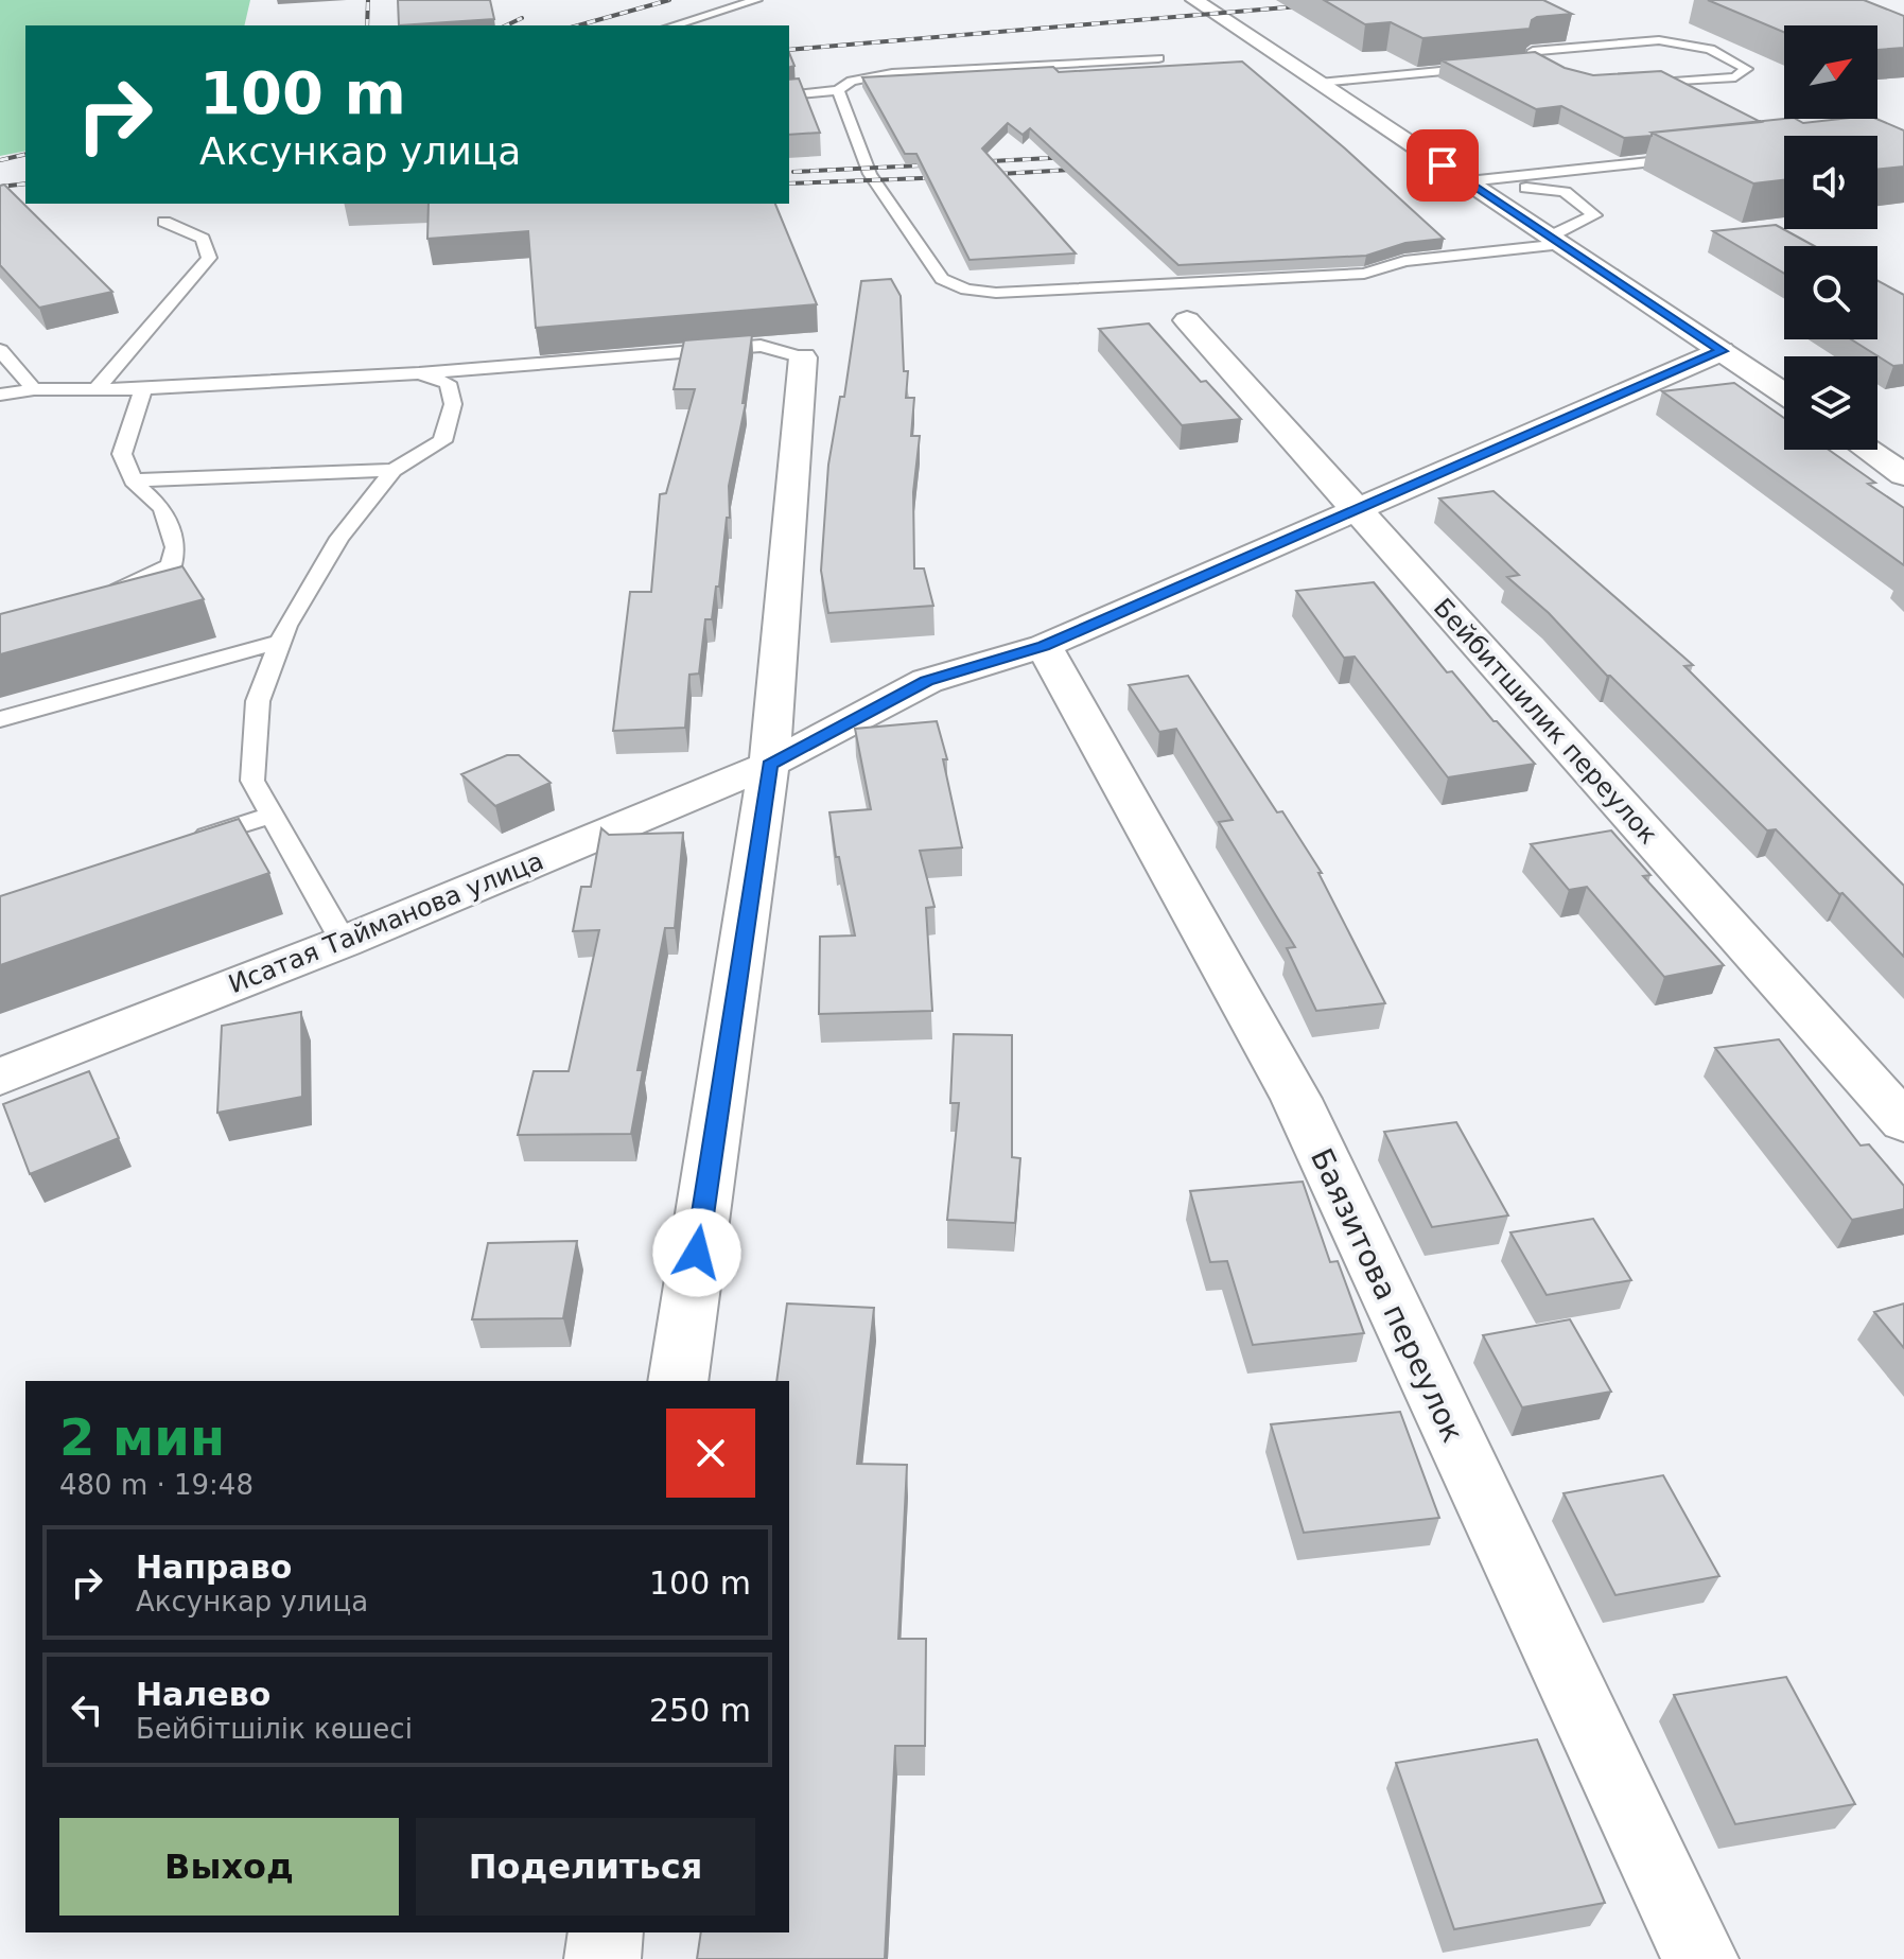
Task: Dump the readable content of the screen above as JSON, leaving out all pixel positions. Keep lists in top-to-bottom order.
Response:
{
  "streets": {
    "street": ["Бейбитшилик переулок", "Исатая Тайманова улица", "Баязитова переулок"]
  },
  "crossings": [
    ["Бейбитшилик переулок", "Исатая Тайманова улица"],
    ["Исатая Тайманова улица", "Баязитова переулок"]
  ],
  "north": "top right",
  "page": {
    "turn": ["100 m", "Аксункар улица"],
    "heading": ["2 мин", "480 m · 19:48"],
    "list": [
      {
        "name": "Направо",
        "note": "Аксункар улица",
        "value": "100 m"
      },
      {
        "name": "Налево",
        "note": "Бейбітшілік көшесі",
        "value": "250 m"
      }
    ],
    "buttons": ["Выход", "Поделиться"]
  }
}
